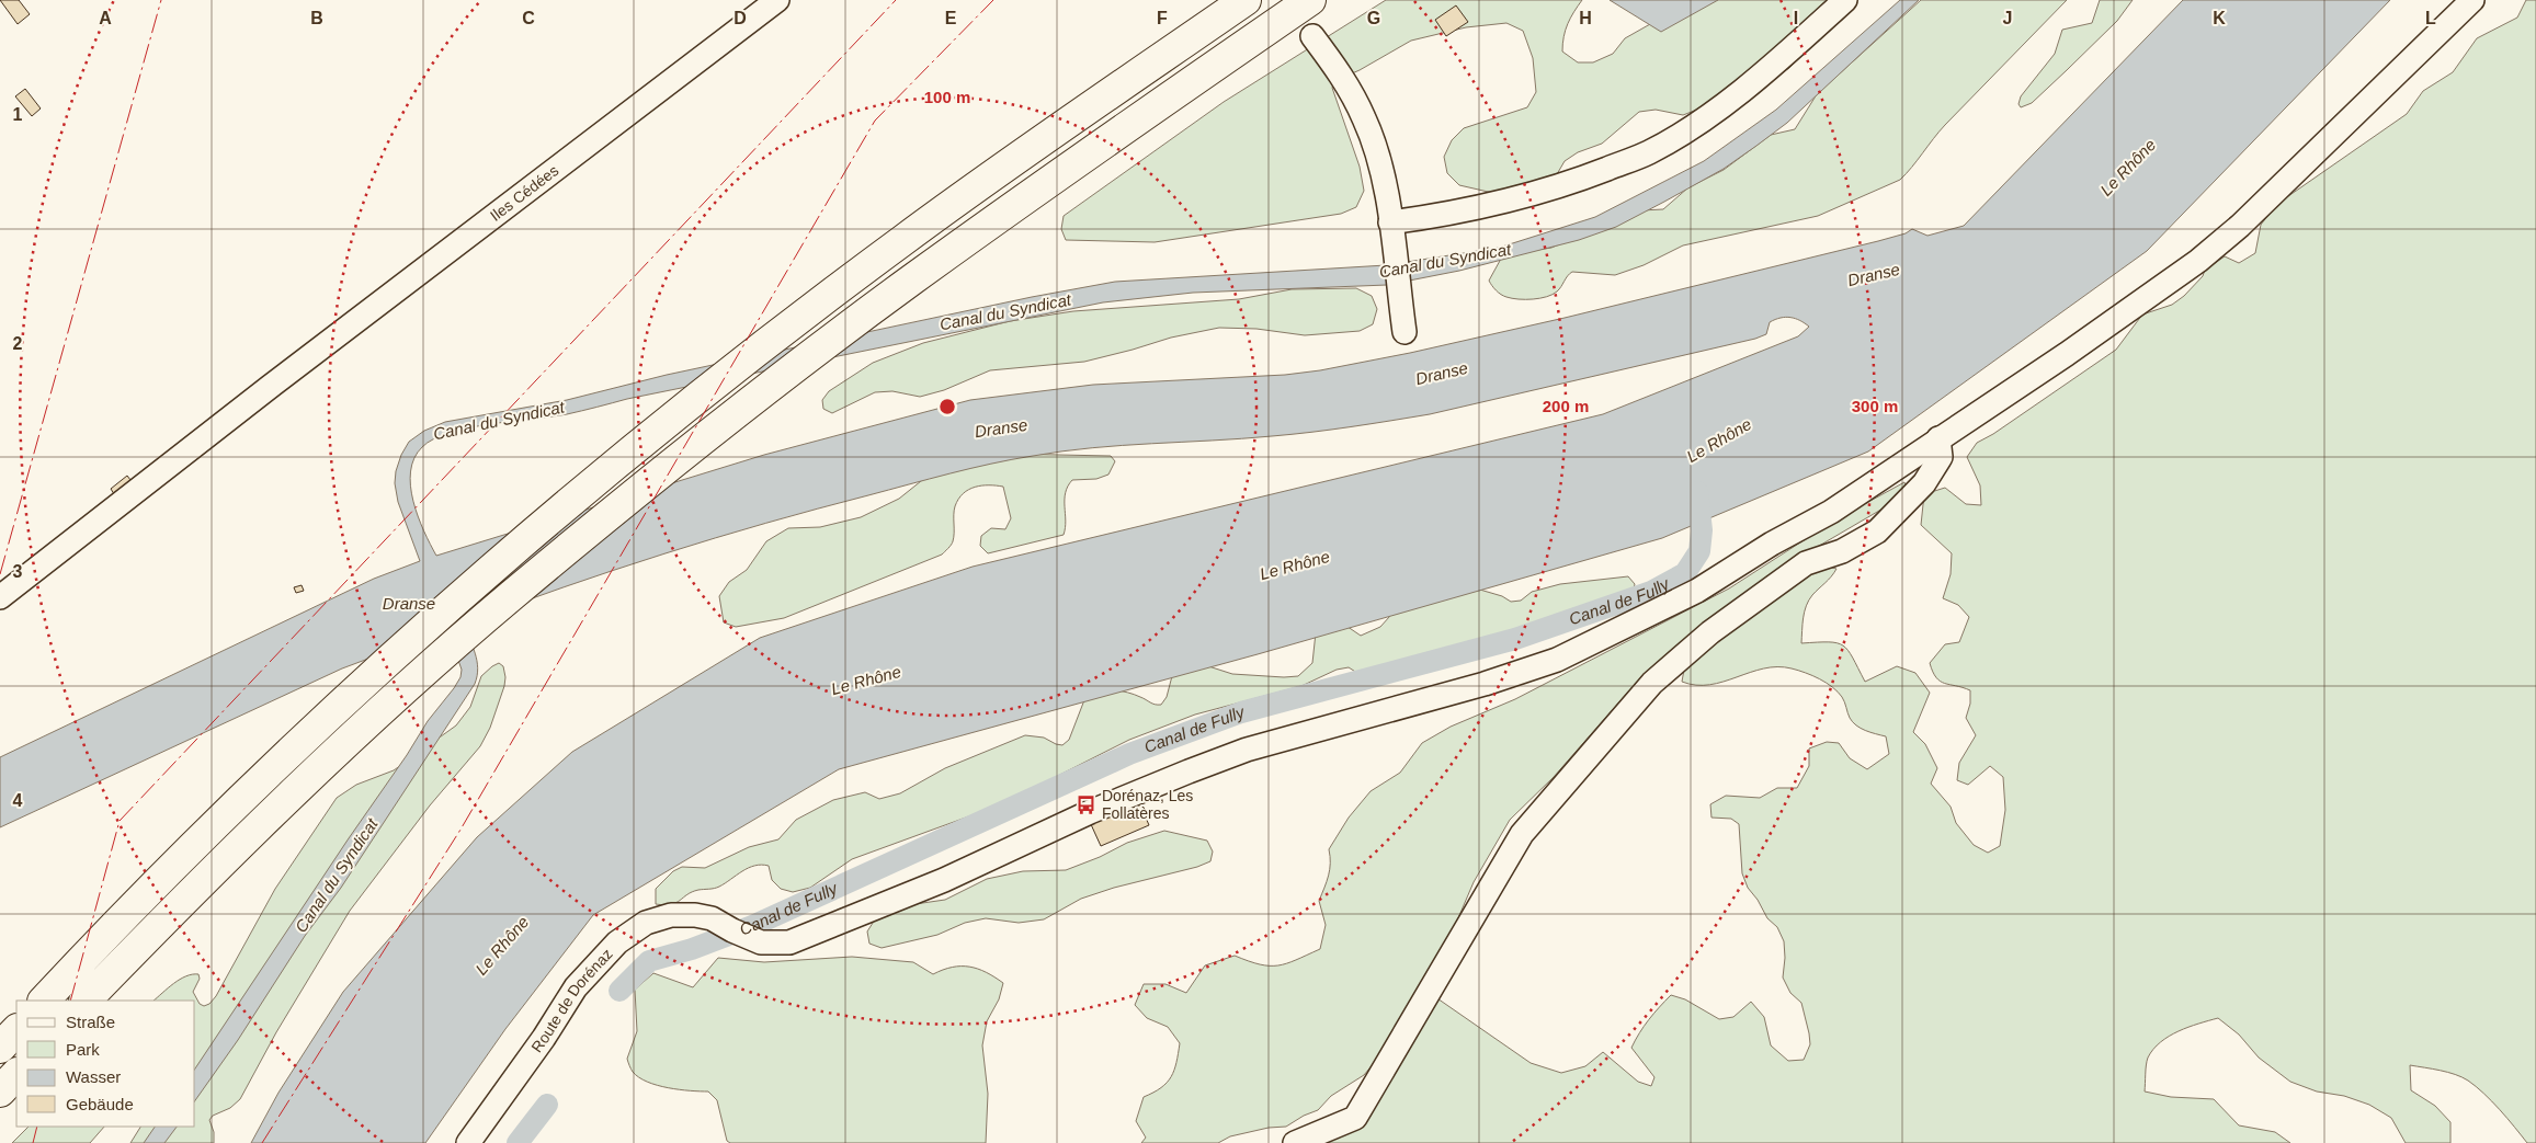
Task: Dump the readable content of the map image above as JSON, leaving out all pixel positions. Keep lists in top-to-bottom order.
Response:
{
  "streets": {
    "street": ["Iles Cédées", "Route de Dorénaz"]
  },
  "water": [
    "Le Rhône",
    "Canal du Syndicat",
    "Dranse",
    "Canal de Fully"
  ],
  "places": {
    "bus stop": ["Dorénaz, Les Follatères"]
  },
  "legend": [
    "Straße",
    "Park",
    "Wasser",
    "Gebäude"
  ],
  "grid": {
    "columns": [
      "A",
      "B",
      "C",
      "D",
      "E",
      "F",
      "G",
      "H",
      "I",
      "J",
      "K",
      "L"
    ],
    "rows": [
      "1",
      "2",
      "3",
      "4"
    ]
  },
  "rings": ["100 m", "200 m", "300 m"]
}
